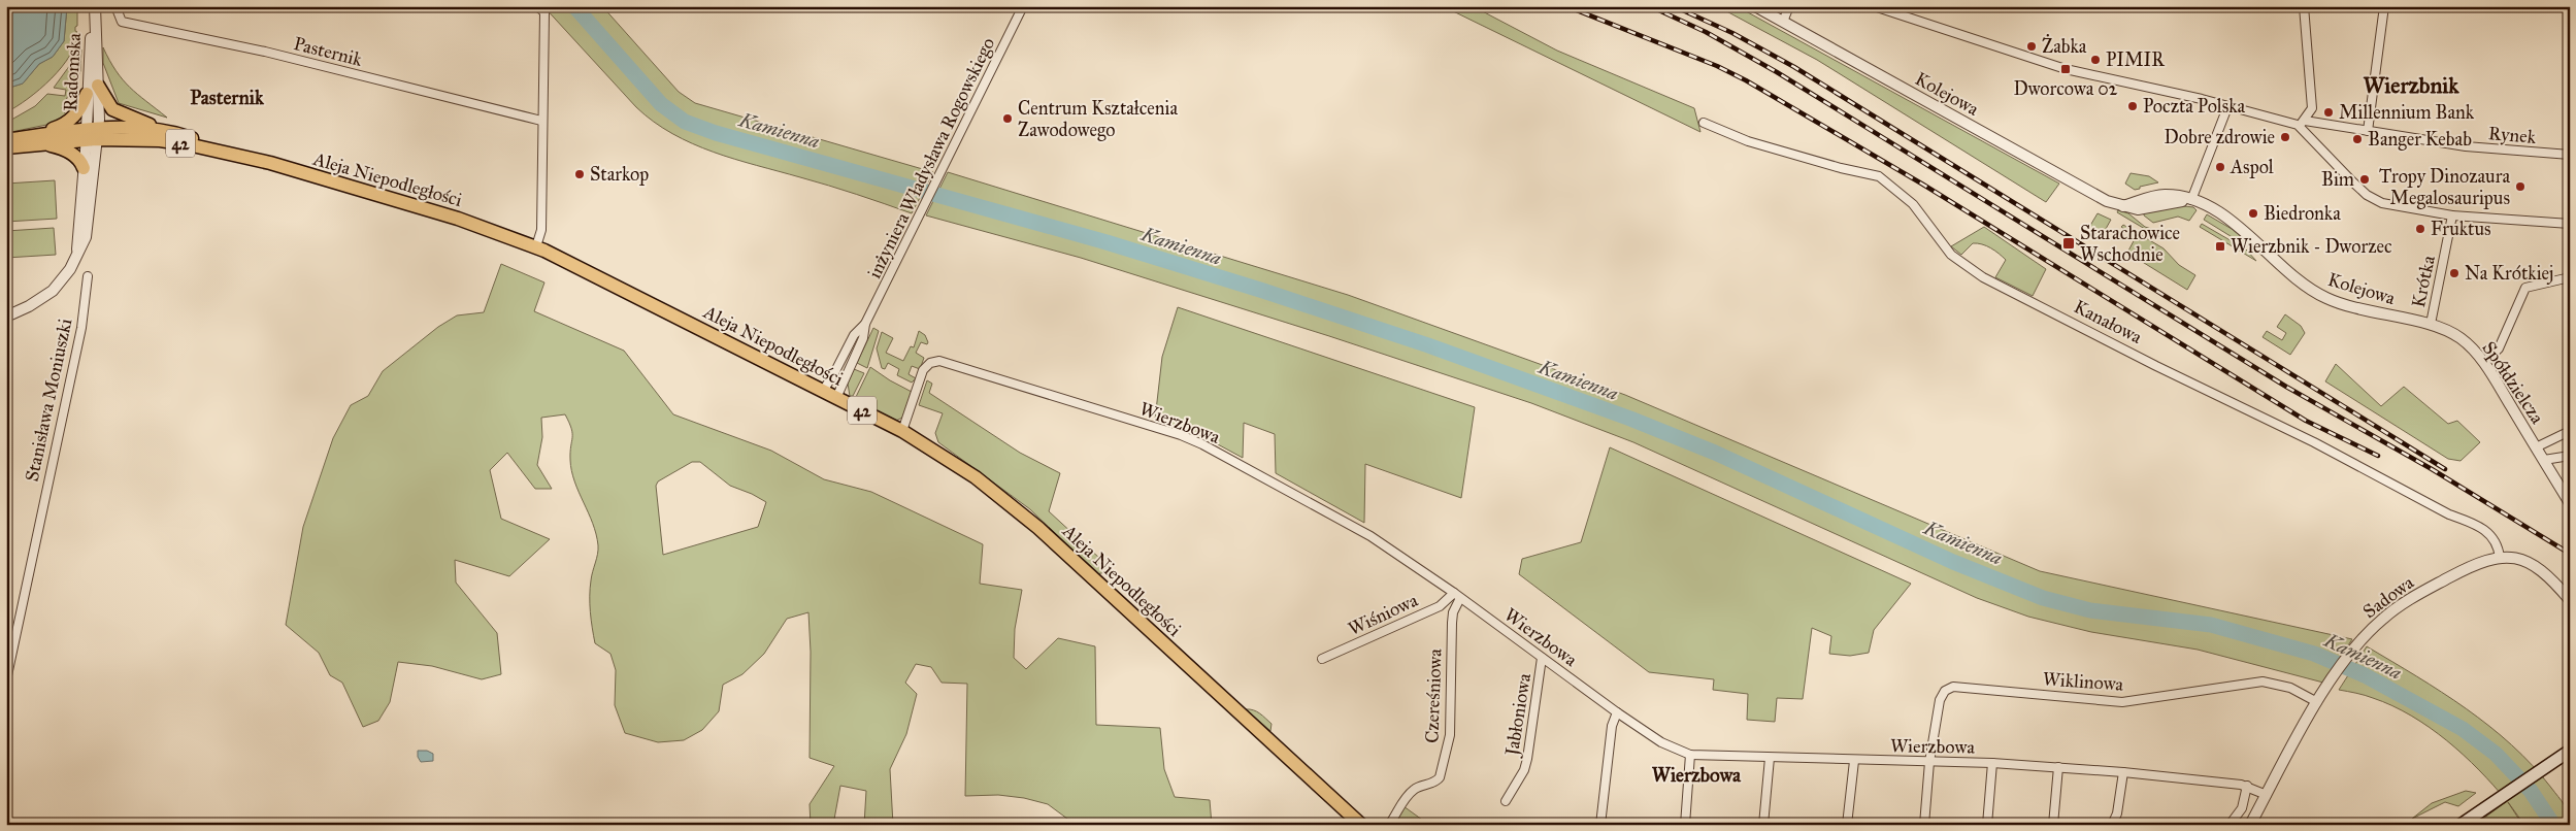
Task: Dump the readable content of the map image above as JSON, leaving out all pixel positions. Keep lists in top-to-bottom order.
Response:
{
  "streets": {
    "main road": ["42", "Aleja Niepodległości"],
    "street": [
      "Pasternik",
      "Radomska",
      "Kolejowa",
      "Rynek",
      "inżyniera Władysława Rogowskiego",
      "Krótka",
      "Kanałowa",
      "Spółdzielcza",
      "Stanisława Moniuszki",
      "Wierzbowa",
      "Sadowa",
      "Wiśniowa",
      "Wiklinowa",
      "Czereśniowa",
      "Jabłoniowa"
    ]
  },
  "crossings": [
    ["Radomska", "42"],
    ["Radomska", "Aleja Niepodległości"],
    ["Radomska", "Stanisława Moniuszki"],
    ["Kolejowa", "Krótka"],
    ["Kolejowa", "Spółdzielcza"],
    ["42", "Aleja Niepodległości"],
    ["42", "Stanisława Moniuszki"],
    ["inżyniera Władysława Rogowskiego", "Aleja Niepodległości"],
    ["Aleja Niepodległości", "Stanisława Moniuszki"],
    ["Aleja Niepodległości", "Wierzbowa"],
    ["Krótka", "Spółdzielcza"],
    ["Kanałowa", "Sadowa"],
    ["Wierzbowa", "Wiśniowa"],
    ["Wierzbowa", "Wiklinowa"],
    ["Wierzbowa", "Czereśniowa"],
    ["Wierzbowa", "Jabłoniowa"],
    ["Sadowa", "Wiklinowa"],
    ["Wiśniowa", "Czereśniowa"]
  ],
  "districts": ["Wierzbnik", "Pasternik", "Wierzbowa"],
  "water": ["Kamienna"],
  "places": {
    "other": [
      "Żabka",
      "PIMIR",
      "Poczta Polska",
      "Millennium Bank",
      "Centrum Kształcenia Zawodowego",
      "Dobre zdrowie",
      "Banger Kebab",
      "Aspol",
      "Starkop",
      "Bim",
      "Tropy Dinozaura Megalosauripus",
      "Biedronka",
      "Fruktus",
      "Na Krótkiej"
    ],
    "transit": ["Dworcowa 02", "Starachowice Wschodnie", "Wierzbnik - Dworzec"]
  }
}
